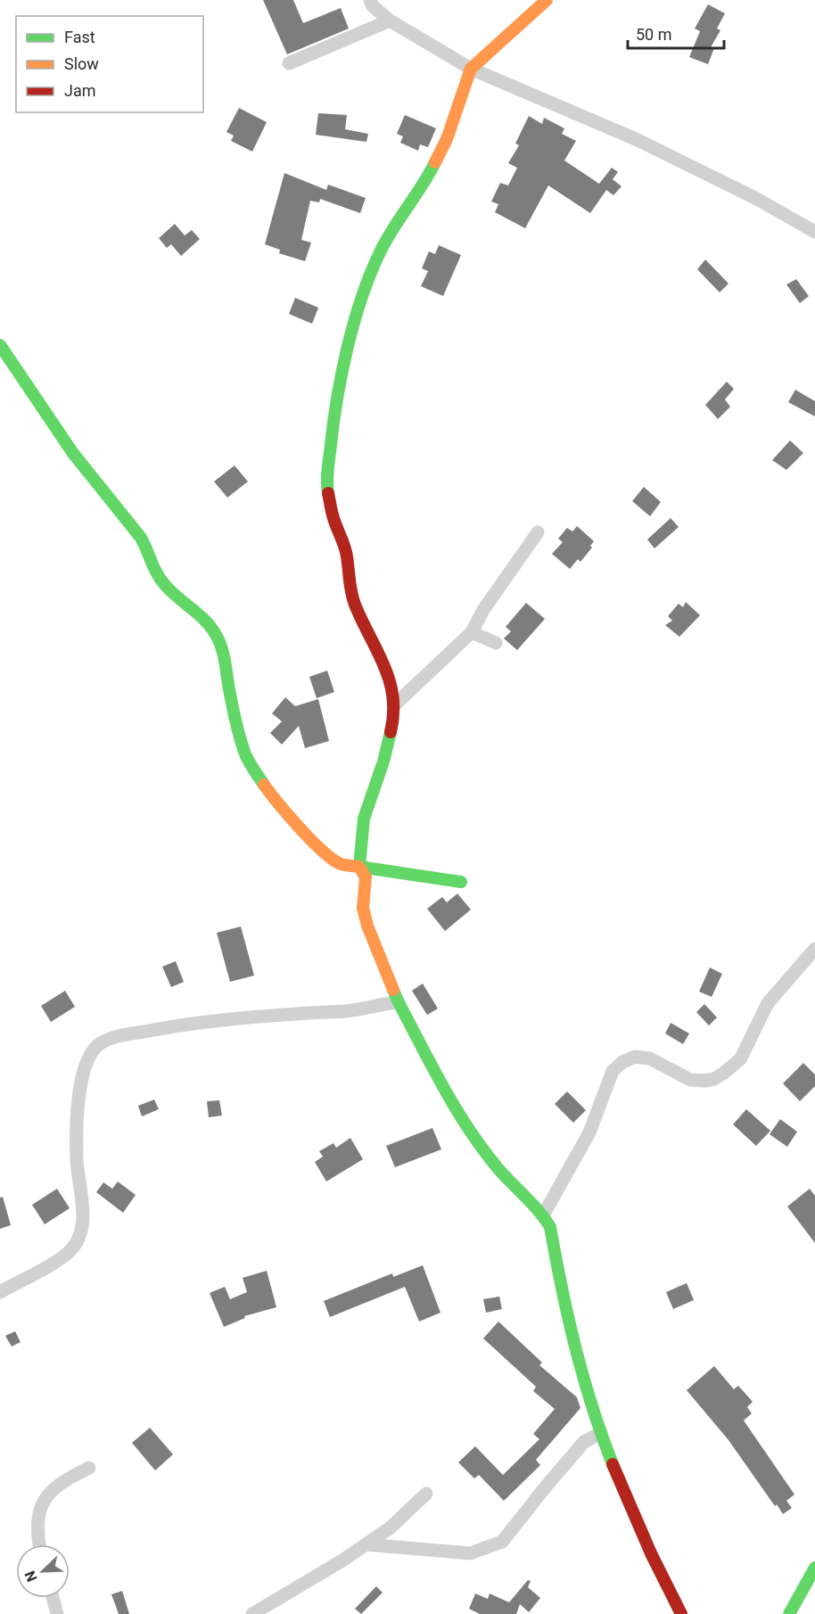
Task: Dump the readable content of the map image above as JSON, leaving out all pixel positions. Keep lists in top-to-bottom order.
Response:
{
  "legend": ["Fast", "Slow", "Jam"],
  "scale_bar": "50 m",
  "north": "bottom left"
}
